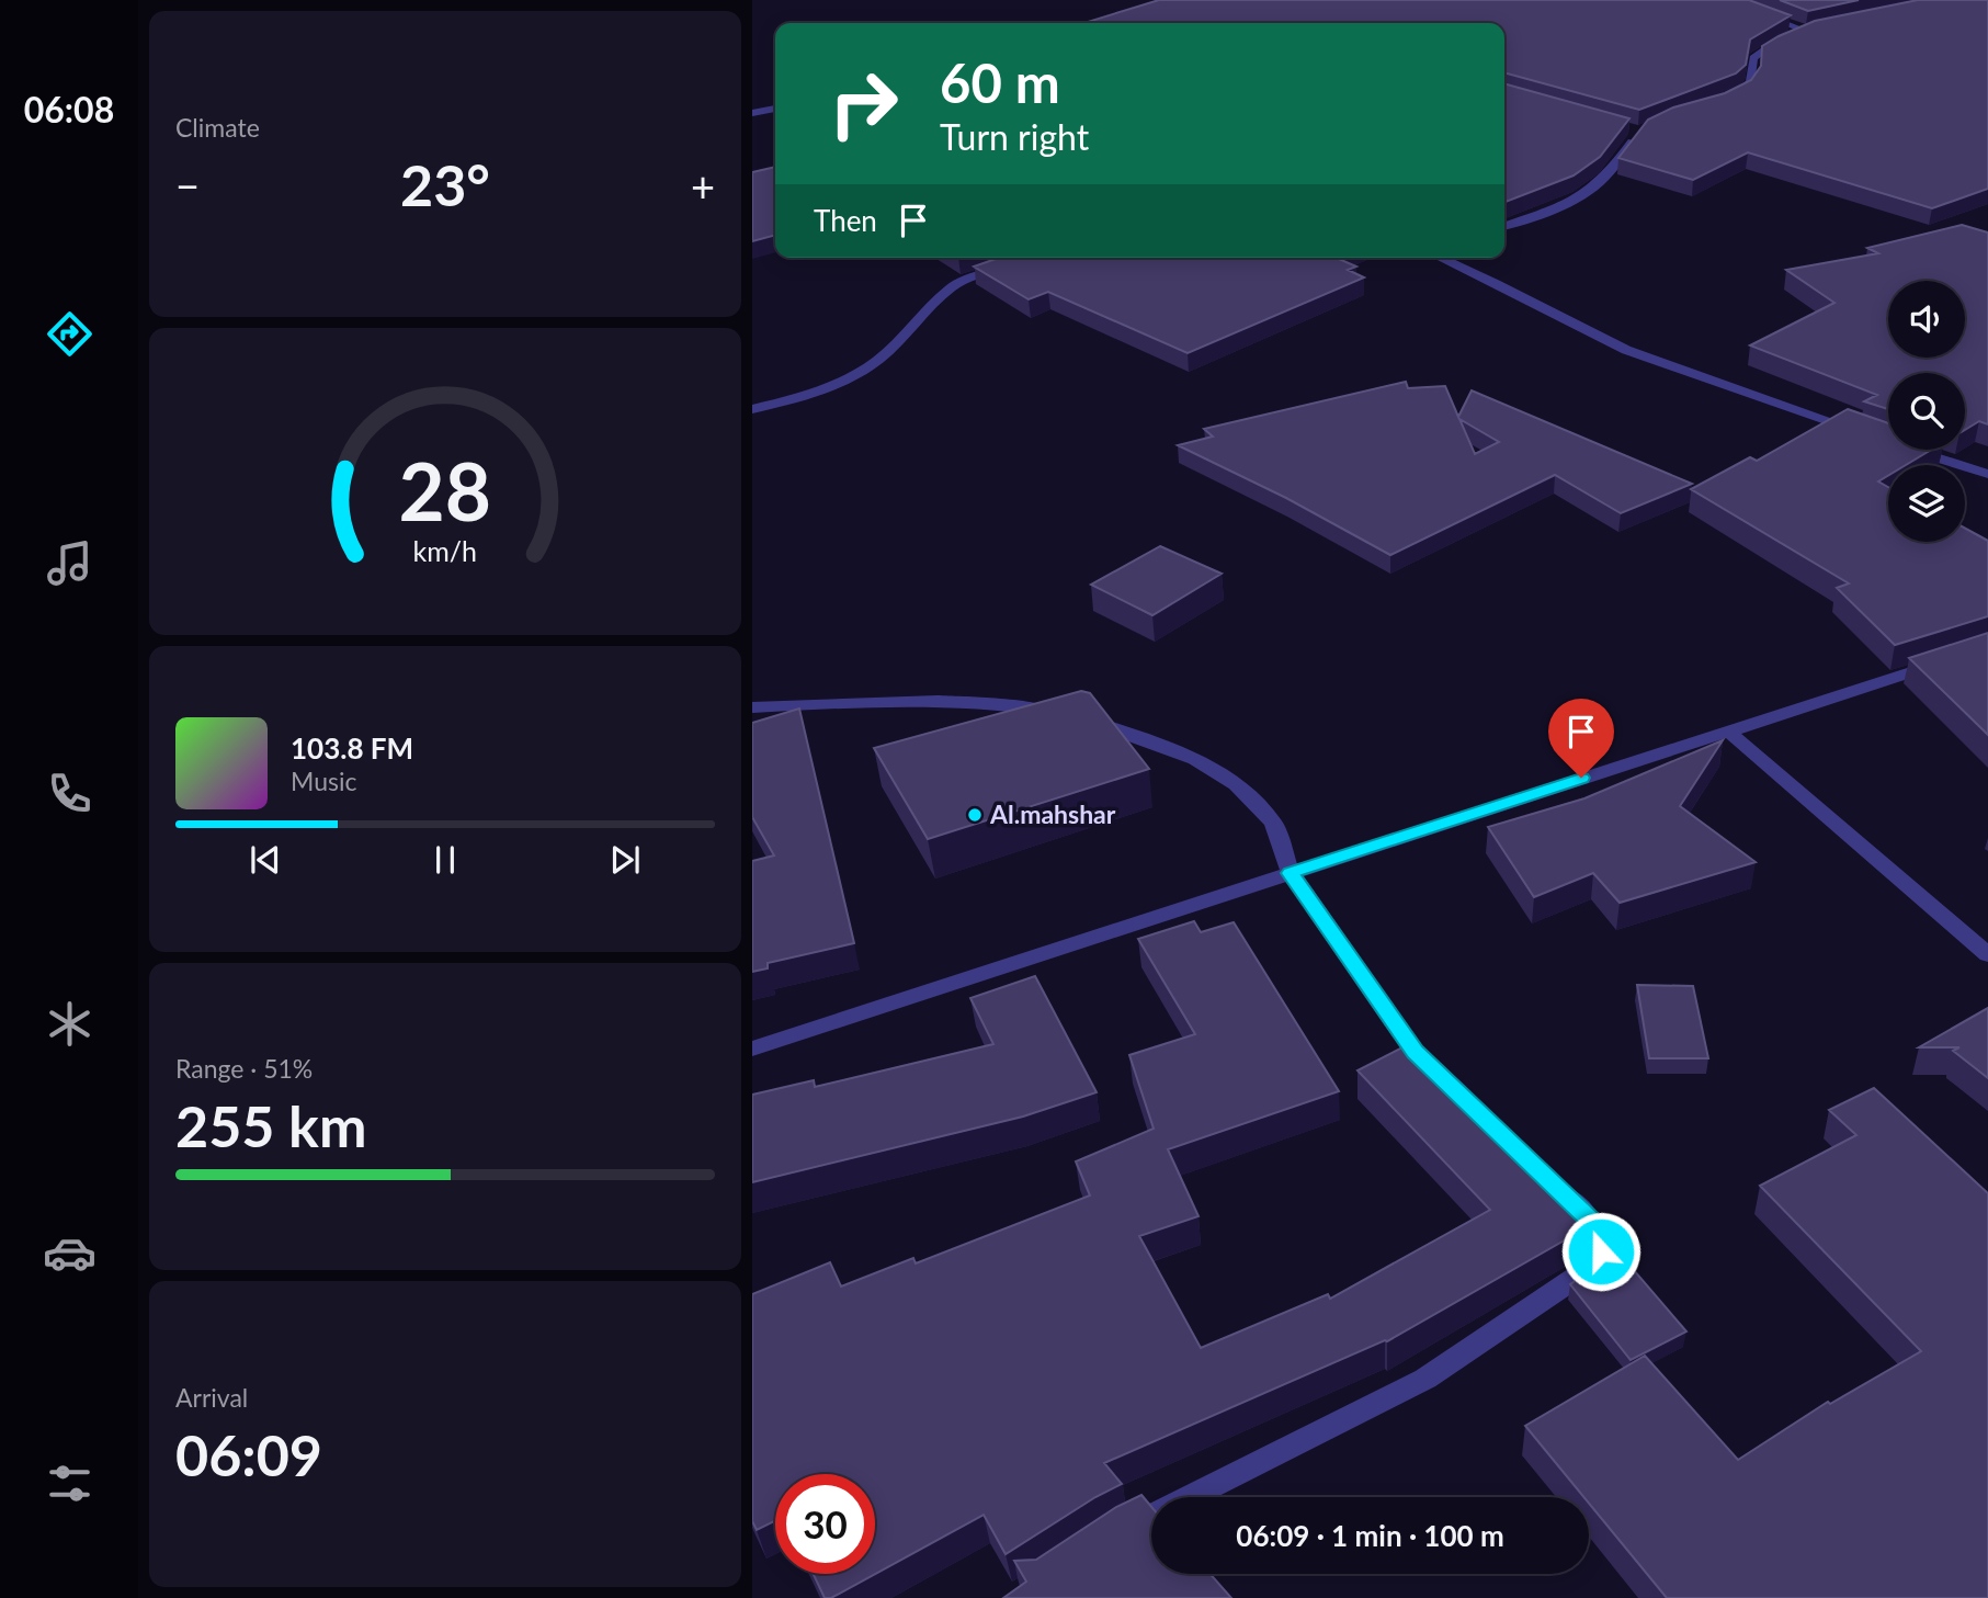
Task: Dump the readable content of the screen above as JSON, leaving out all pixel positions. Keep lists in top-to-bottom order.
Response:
{
  "places": ["Al.mahshar"],
  "page": {
    "tabs": "06:08",
    "tile": [
      "Climate",
      ["Range · 51%", "255 km"],
      ["Arrival", "06:09"]
    ],
    "turn": ["60 m", "Turn right"],
    "heat": ["−", "23°", "+"],
    "then": "Then",
    "song": ["103.8 FM", "Music"],
    "limit": "30",
    "trip": "06:09 · 1 min · 100 m",
    "gauge": ["28", "km/h"]
  }
}
